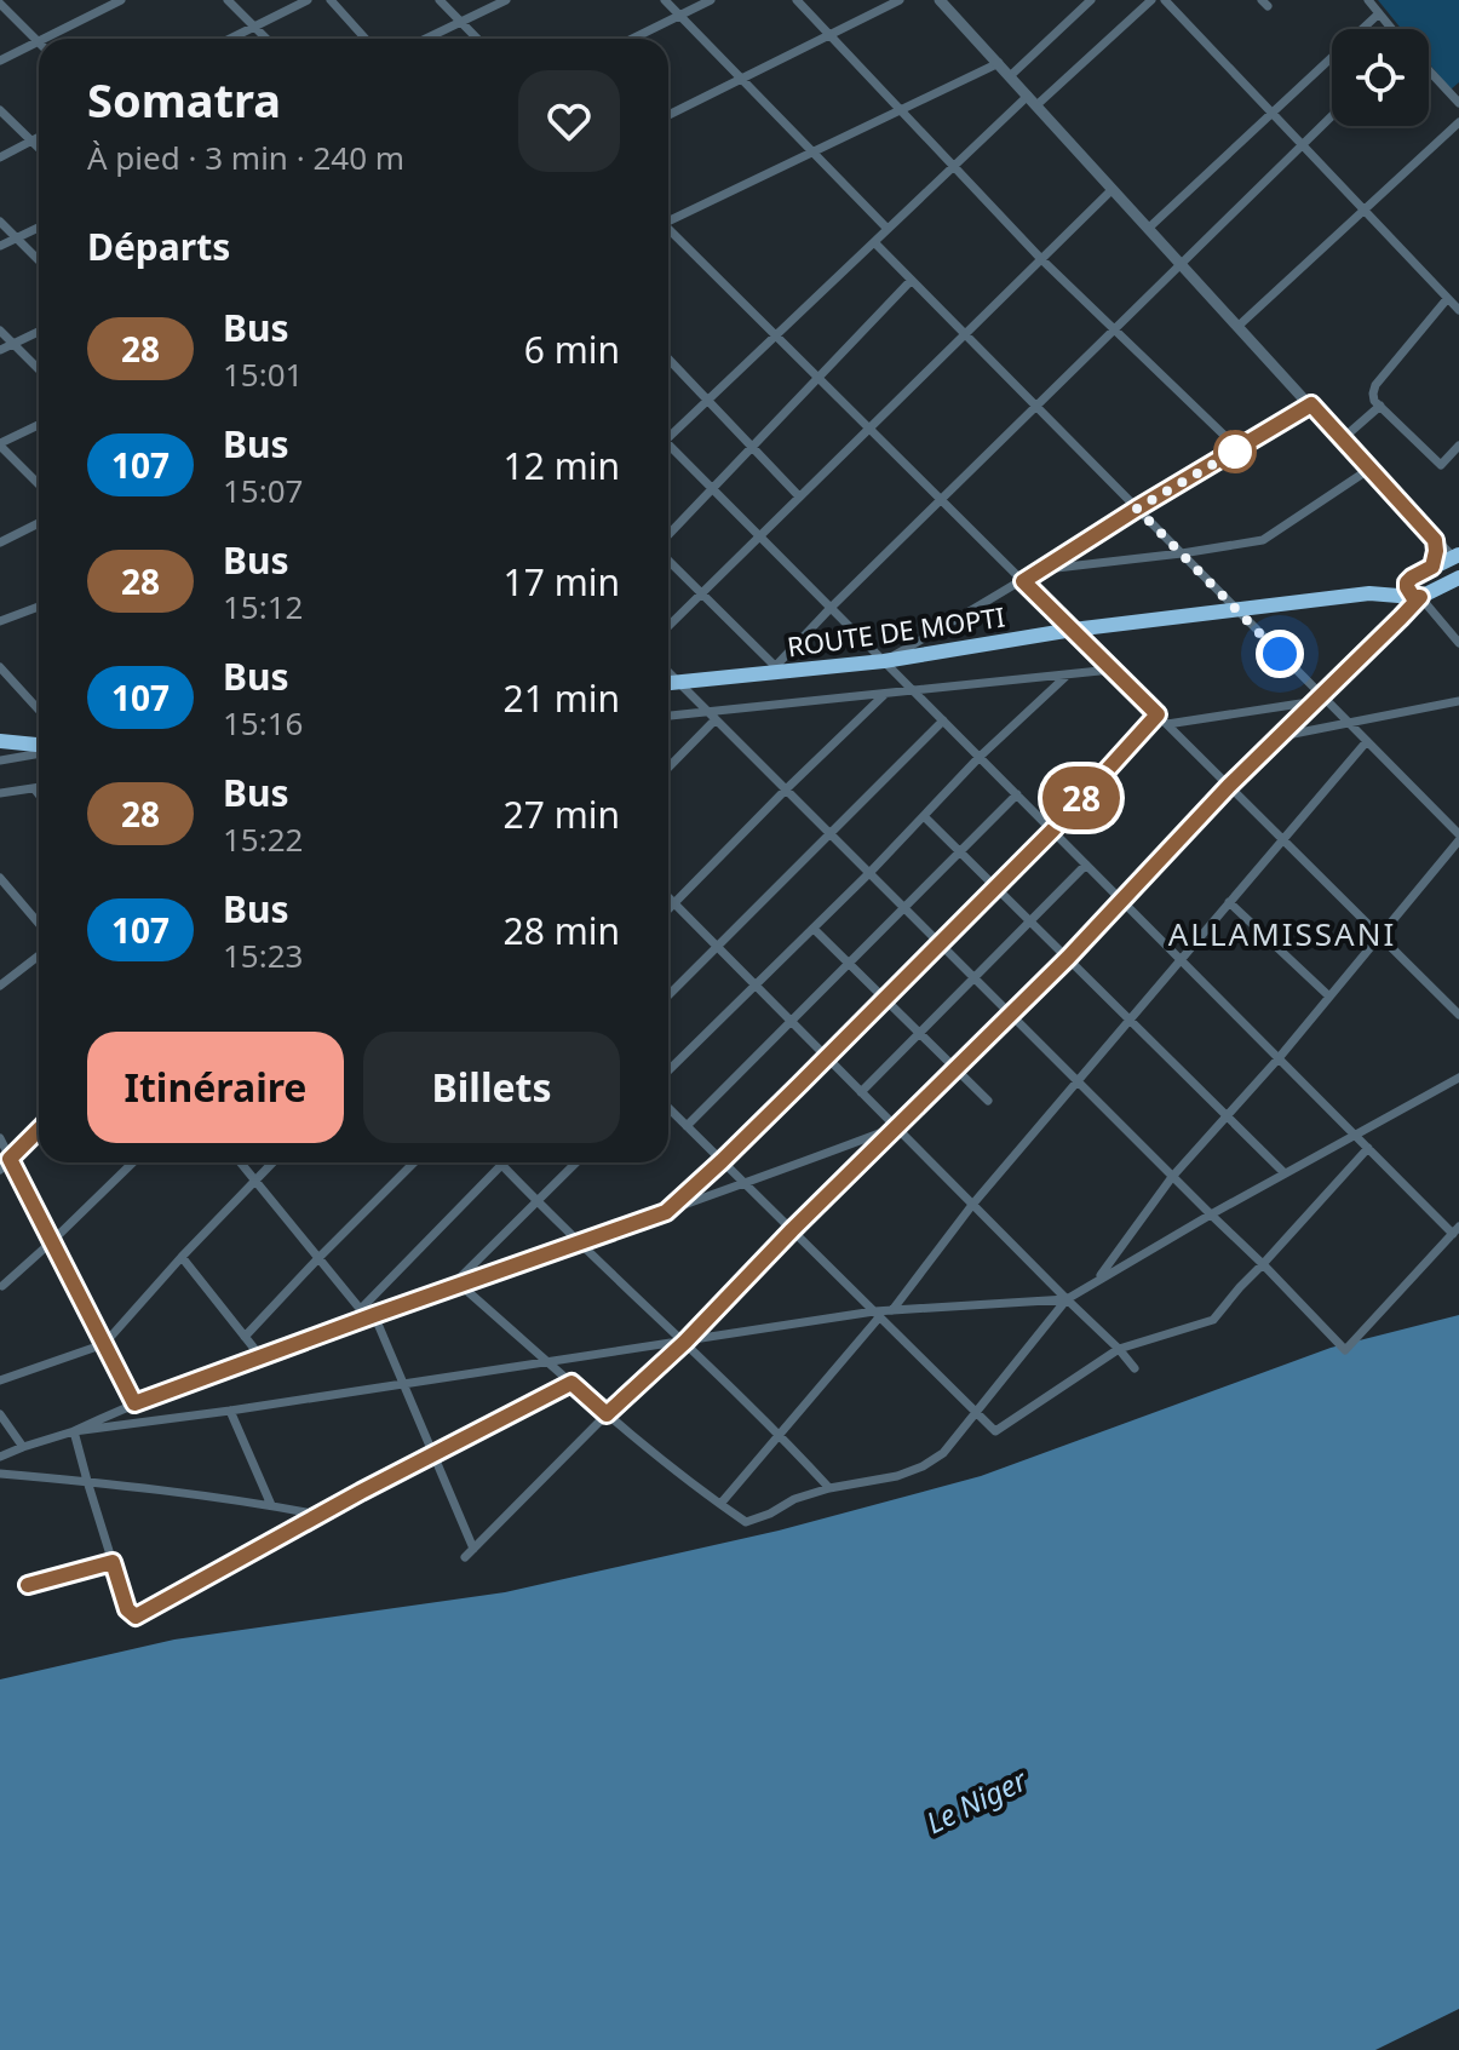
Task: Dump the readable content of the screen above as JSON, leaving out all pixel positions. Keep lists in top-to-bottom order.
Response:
{
  "streets": {
    "highway": ["ROUTE DE MOPTI"]
  },
  "districts": ["ALLAMISSANI"],
  "water": ["Le Niger"],
  "lines": ["bus line 28"],
  "page": {
    "on_map": "28",
    "heading": [
      ["Somatra", "À pied · 3 min · 240 m"],
      "Départs"
    ],
    "list": [
      {
        "mark": "28",
        "name": "Bus",
        "note": "15:01",
        "value": "6 min"
      },
      {
        "mark": "107",
        "name": "Bus",
        "note": "15:07",
        "value": "12 min"
      },
      {
        "mark": "28",
        "name": "Bus",
        "note": "15:12",
        "value": "17 min"
      },
      {
        "mark": "107",
        "name": "Bus",
        "note": "15:16",
        "value": "21 min"
      },
      {
        "mark": "28",
        "name": "Bus",
        "note": "15:22",
        "value": "27 min"
      },
      {
        "mark": "107",
        "name": "Bus",
        "note": "15:23",
        "value": "28 min"
      }
    ],
    "buttons": ["Itinéraire", "Billets"]
  }
}
